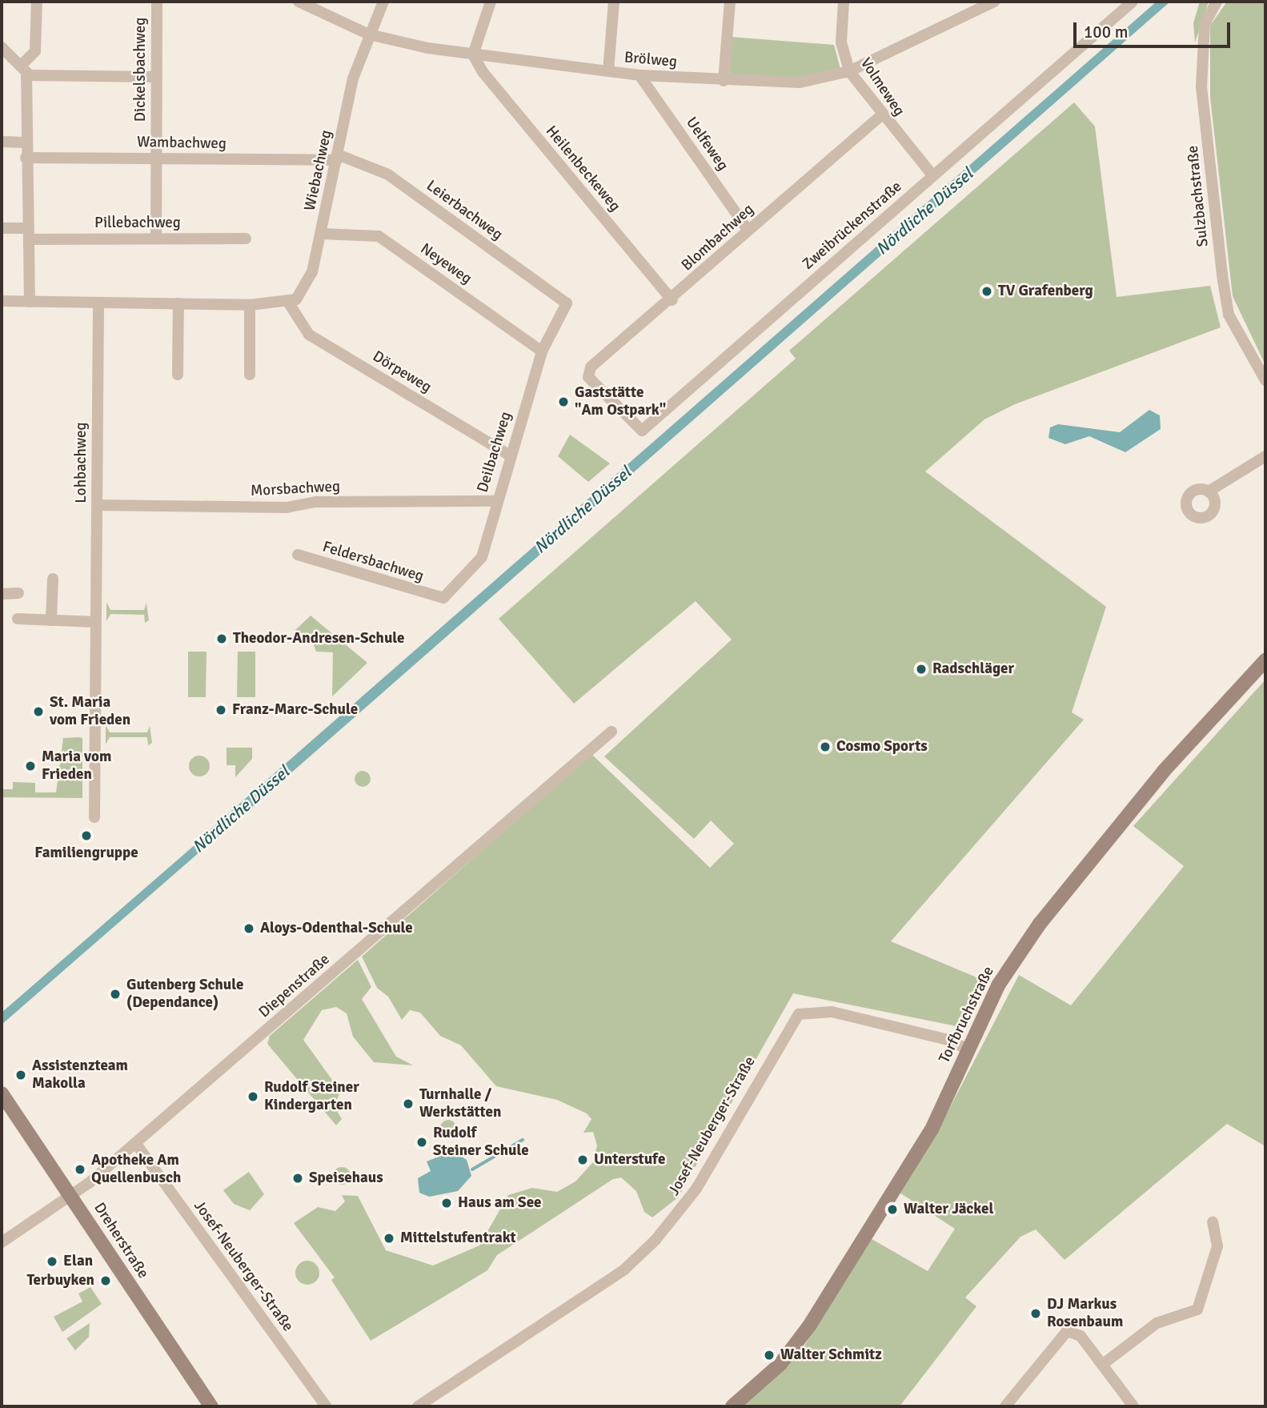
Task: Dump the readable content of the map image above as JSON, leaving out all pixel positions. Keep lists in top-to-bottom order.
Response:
{
  "streets": {
    "main road": ["Torfbruchstraße", "Dreherstraße"],
    "street": [
      "Brölweg",
      "Dickelsbachweg",
      "Volmeweg",
      "Wambachweg",
      "Uelfeweg",
      "Heilenbeckeweg",
      "Wiebachweg",
      "Sulzbachstraße",
      "Leierbachweg",
      "Pillebachweg",
      "Zweibrückenstraße",
      "Blombachweg",
      "Neyeweg",
      "Dörpeweg",
      "Deilbachweg",
      "Lohbachweg",
      "Morsbachweg",
      "Feldersbachweg",
      "Diepenstraße",
      "Josef-Neuberger-Straße"
    ]
  },
  "crossings": [
    ["Brölweg", "Volmeweg"],
    ["Brölweg", "Uelfeweg"],
    ["Brölweg", "Heilenbeckeweg"],
    ["Brölweg", "Wiebachweg"],
    ["Dickelsbachweg", "Wambachweg"],
    ["Dickelsbachweg", "Pillebachweg"],
    ["Volmeweg", "Zweibrückenstraße"],
    ["Volmeweg", "Blombachweg"],
    ["Wambachweg", "Wiebachweg"],
    ["Wambachweg", "Leierbachweg"],
    ["Uelfeweg", "Blombachweg"],
    ["Heilenbeckeweg", "Blombachweg"],
    ["Wiebachweg", "Leierbachweg"],
    ["Wiebachweg", "Neyeweg"],
    ["Wiebachweg", "Dörpeweg"],
    ["Leierbachweg", "Deilbachweg"],
    ["Zweibrückenstraße", "Blombachweg"],
    ["Neyeweg", "Deilbachweg"],
    ["Dörpeweg", "Deilbachweg"],
    ["Deilbachweg", "Morsbachweg"],
    ["Deilbachweg", "Feldersbachweg"],
    ["Lohbachweg", "Morsbachweg"],
    ["Diepenstraße", "Josef-Neuberger-Straße"],
    ["Diepenstraße", "Dreherstraße"],
    ["Torfbruchstraße", "Josef-Neuberger-Straße"]
  ],
  "water": ["Nördliche Düssel"],
  "places": [
    "TV Grafenberg",
    "Gaststätte \"Am Ostpark\"",
    "Theodor-Andresen-Schule",
    "Radschläger",
    "Franz-Marc-Schule",
    "St. Maria vom Frieden",
    "Cosmo Sports",
    "Maria vom Frieden",
    "Familiengruppe",
    "Aloys-Odenthal-Schule",
    "Gutenberg Schule (Dependance)",
    "Assistenzteam Makolla",
    "Rudolf Steiner Kindergarten",
    "Turnhalle / Werkstätten",
    "Rudolf Steiner Schule",
    "Unterstufe",
    "Apotheke Am Quellenbusch",
    "Speisehaus",
    "Haus am See",
    "Walter Jäckel",
    "Mittelstufentrakt",
    "Elan",
    "Terbuyken",
    "DJ Markus Rosenbaum",
    "Walter Schmitz"
  ],
  "scale_bar": "100 m"
}
